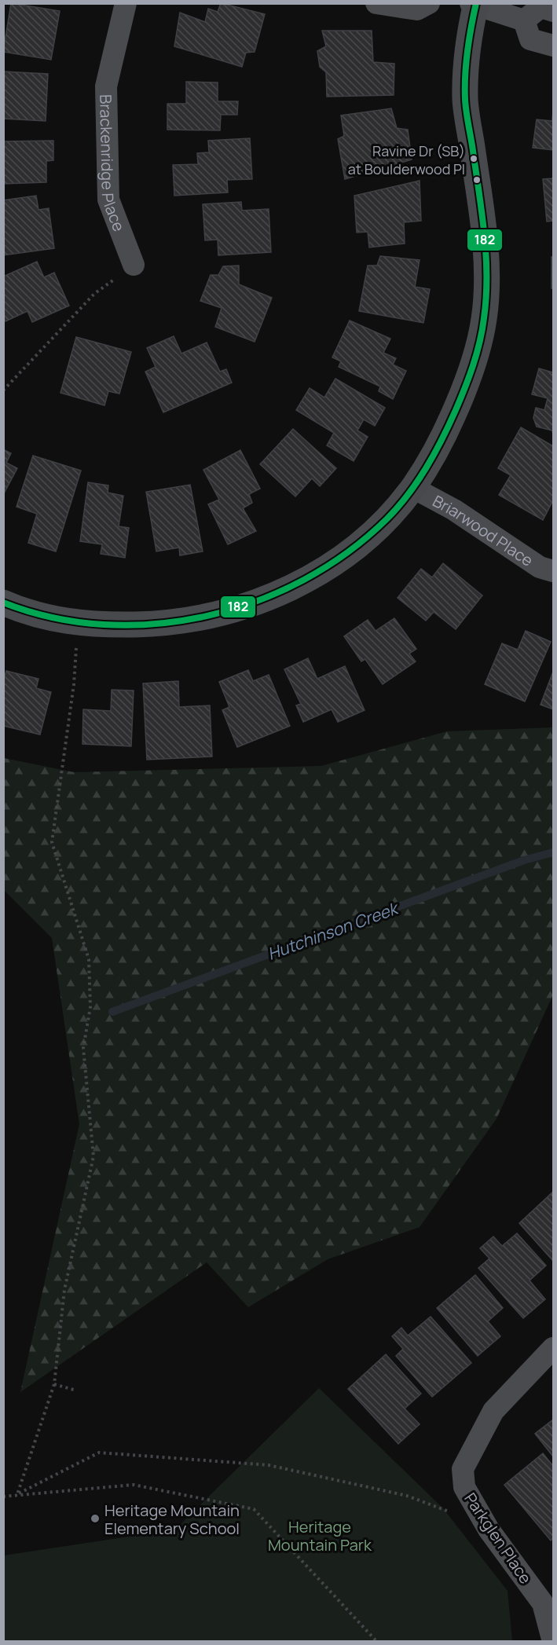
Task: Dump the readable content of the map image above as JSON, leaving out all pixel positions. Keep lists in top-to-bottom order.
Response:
{
  "streets": {
    "street": ["Brackenridge Place", "Briarwood Place", "Parkglen Place"]
  },
  "water": ["Hutchinson Creek"],
  "parks": ["Heritage Mountain Park"],
  "places": ["Ravine Dr (SB) at Boulderwood Pl", "Heritage Mountain Elementary School"],
  "lines": ["transit line 182"]
}
